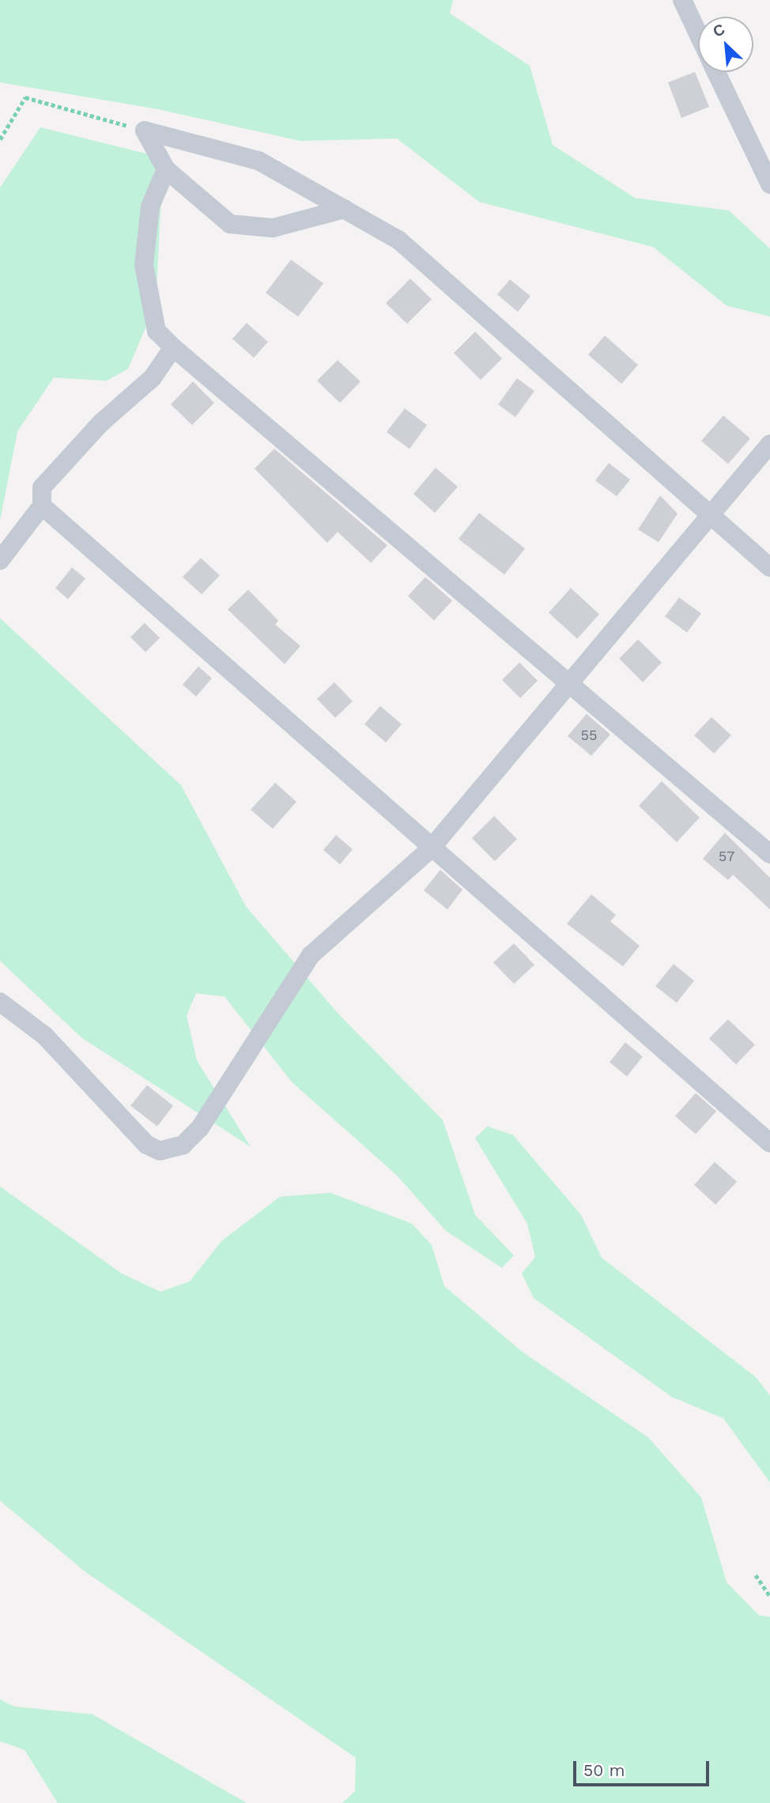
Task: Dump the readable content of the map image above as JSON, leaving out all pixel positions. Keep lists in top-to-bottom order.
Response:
{
  "house_numbers": ["55", "57"],
  "scale_bar": "50 m",
  "north": "top left"
}
